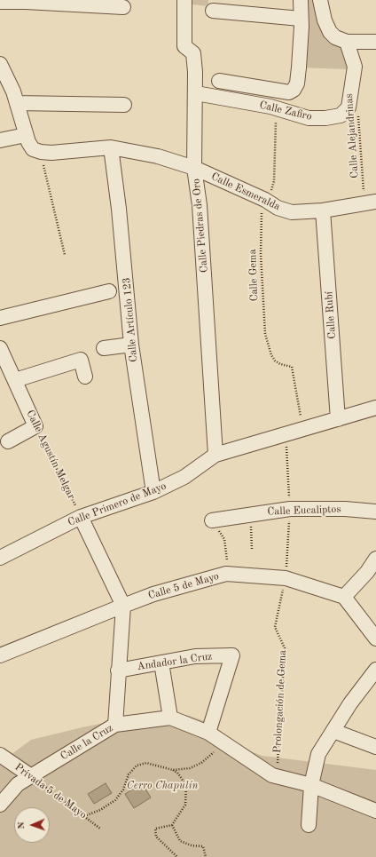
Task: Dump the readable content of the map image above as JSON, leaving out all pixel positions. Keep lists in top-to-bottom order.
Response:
{
  "streets": {
    "street": [
      "Calle Zafiro",
      "Calle Esmeralda",
      "Calle Piedras de Oro",
      "Calle Rubí",
      "Calle Artículo 123",
      "Calle Agustín Melgar",
      "Calle Primero de Mayo",
      "Calle Eucaliptos",
      "Calle 5 de Mayo",
      "Andador la Cruz",
      "Calle la Cruz",
      "Privada 5 de Mayo"
    ],
    "path": ["Calle Alejandrinas", "Calle Gema", "Prolongación de Gema"]
  },
  "crossings": [
    ["Calle Zafiro", "Calle Piedras de Oro"],
    ["Calle Zafiro", "Calle Gema"],
    ["Calle Alejandrinas", "Calle Esmeralda"],
    ["Calle Esmeralda", "Calle Piedras de Oro"],
    ["Calle Esmeralda", "Calle Gema"],
    ["Calle Esmeralda", "Calle Rubí"],
    ["Calle Esmeralda", "Calle Artículo 123"],
    ["Calle Piedras de Oro", "Calle Primero de Mayo"],
    ["Calle Gema", "Calle Primero de Mayo"],
    ["Calle Rubí", "Calle Primero de Mayo"],
    ["Calle Artículo 123", "Calle Primero de Mayo"],
    ["Calle Agustín Melgar", "Calle Primero de Mayo"],
    ["Calle Primero de Mayo", "Prolongación de Gema"],
    ["Calle Eucaliptos", "Prolongación de Gema"],
    ["Calle 5 de Mayo", "Prolongación de Gema"],
    ["Andador la Cruz", "Calle la Cruz"],
    ["Calle la Cruz", "Privada 5 de Mayo"]
  ],
  "parks": ["Cerro Chapulín"],
  "north": "left"
}
